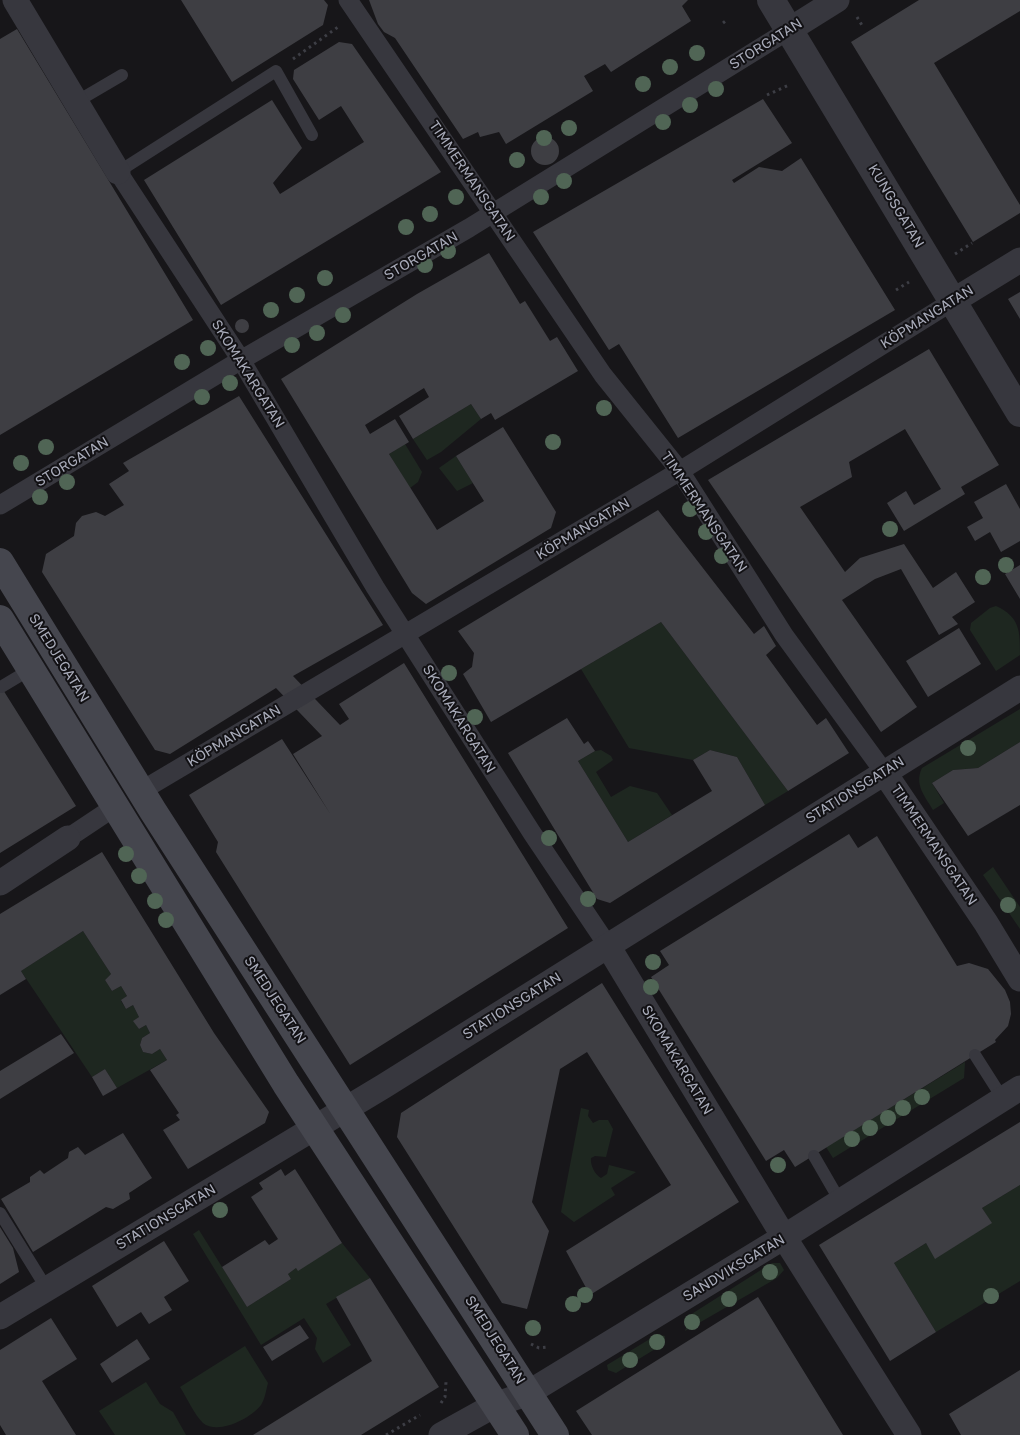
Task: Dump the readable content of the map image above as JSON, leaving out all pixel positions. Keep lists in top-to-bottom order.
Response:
{
  "streets": {
    "main road": ["SMEDJEGATAN"],
    "street": [
      "STORGATAN",
      "TIMMERMANSGATAN",
      "KUNGSGATAN",
      "KÖPMANGATAN",
      "SKOMAKARGATAN",
      "STATIONSGATAN",
      "SANDVIKSGATAN"
    ]
  },
  "crossings": [
    ["STORGATAN", "TIMMERMANSGATAN"],
    ["STORGATAN", "KUNGSGATAN"],
    ["STORGATAN", "SKOMAKARGATAN"],
    ["TIMMERMANSGATAN", "KÖPMANGATAN"],
    ["TIMMERMANSGATAN", "STATIONSGATAN"],
    ["KUNGSGATAN", "KÖPMANGATAN"],
    ["KÖPMANGATAN", "SKOMAKARGATAN"],
    ["KÖPMANGATAN", "SMEDJEGATAN"],
    ["SKOMAKARGATAN", "STATIONSGATAN"],
    ["SKOMAKARGATAN", "SANDVIKSGATAN"],
    ["SMEDJEGATAN", "STATIONSGATAN"],
    ["SMEDJEGATAN", "SANDVIKSGATAN"]
  ]
}
